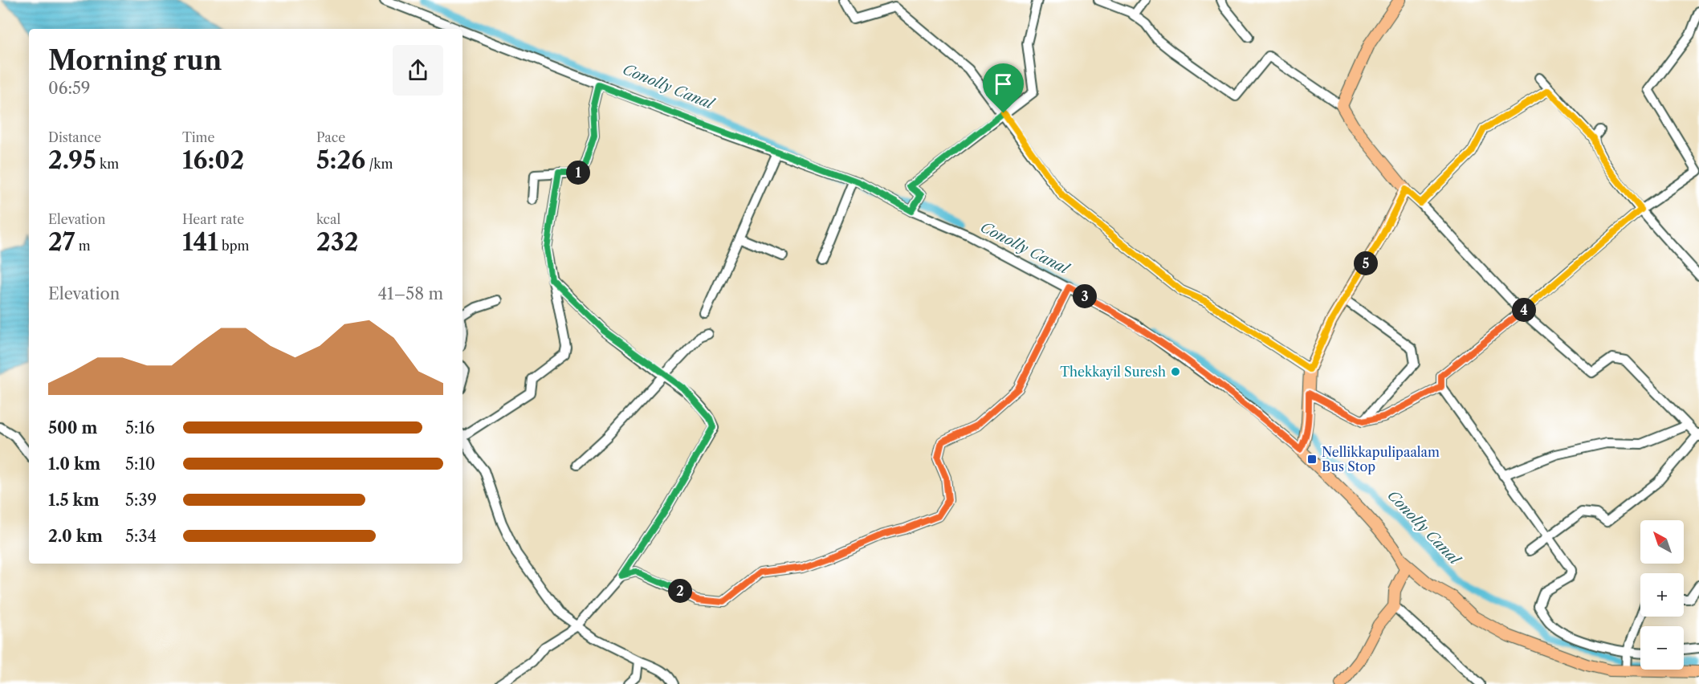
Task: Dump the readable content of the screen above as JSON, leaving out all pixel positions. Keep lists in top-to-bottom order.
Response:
{
  "water": ["Conolly Canal"],
  "places": {
    "other": ["Thekkayil Suresh"],
    "transit": ["Nellikkapulipaalam Bus Stop"]
  },
  "north": "top left",
  "page": {
    "heading": ["Morning run", "06:59"],
    "stats": [
      ["Distance", "2.95 km"],
      ["Time", "16:02"],
      ["Pace", "5:26 /km"],
      ["Elevation", "27 m"],
      ["Heart rate", "141 bpm"],
      ["kcal", "232"]
    ],
    "pins": [
      "1",
      "5",
      "3",
      "4",
      "2"
    ],
    "chart": ["Elevation", "41–58 m"],
    "list": [
      {
        "name": "500 m",
        "note": "5:16"
      },
      {
        "name": "1.0 km",
        "note": "5:10"
      },
      {
        "name": "1.5 km",
        "note": "5:39"
      },
      {
        "name": "2.0 km",
        "note": "5:34"
      }
    ],
    "map_buttons": ["+", "−"]
  }
}
